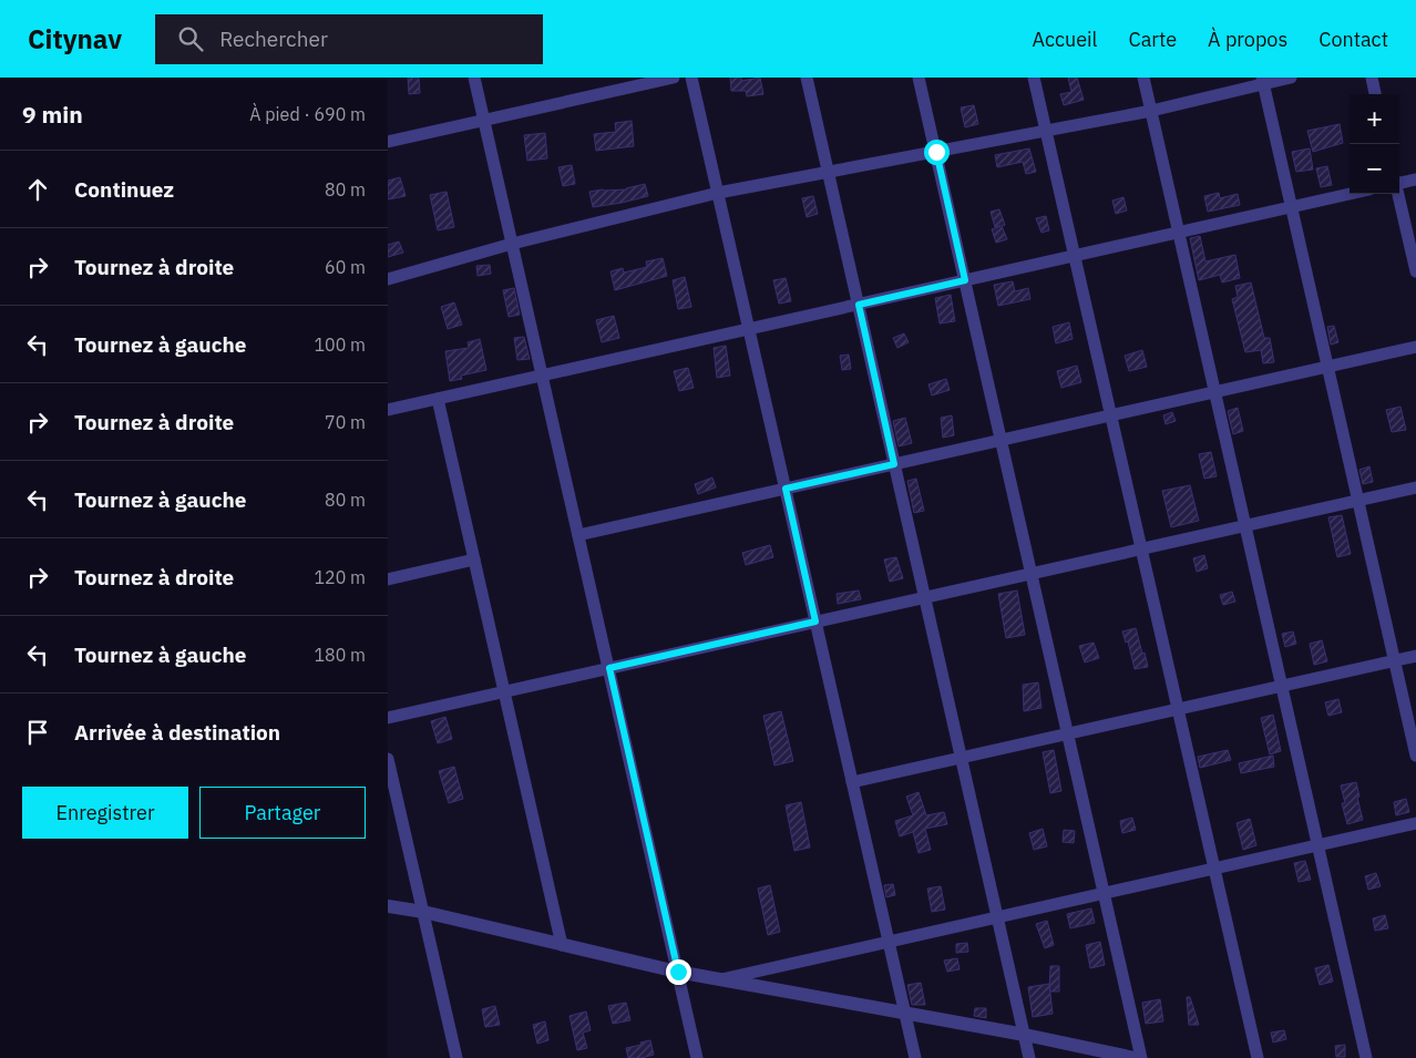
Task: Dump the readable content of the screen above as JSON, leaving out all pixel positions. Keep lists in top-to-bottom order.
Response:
{
  "page": {
    "header": "Citynav",
    "search": "Rechercher",
    "nav": [
      "Accueil",
      "Carte",
      "À propos",
      "Contact"
    ],
    "heading": ["9 min", "À pied · 690 m"],
    "map_buttons": ["+", "−"],
    "list": [
      ["Continuez", "80 m"],
      ["Tournez à droite", "60 m"],
      ["Tournez à gauche", "100 m"],
      ["Tournez à droite", "70 m"],
      ["Tournez à gauche", "80 m"],
      ["Tournez à droite", "120 m"],
      ["Tournez à gauche", "180 m"],
      "Arrivée à destination"
    ],
    "buttons": ["Enregistrer", "Partager"]
  }
}
